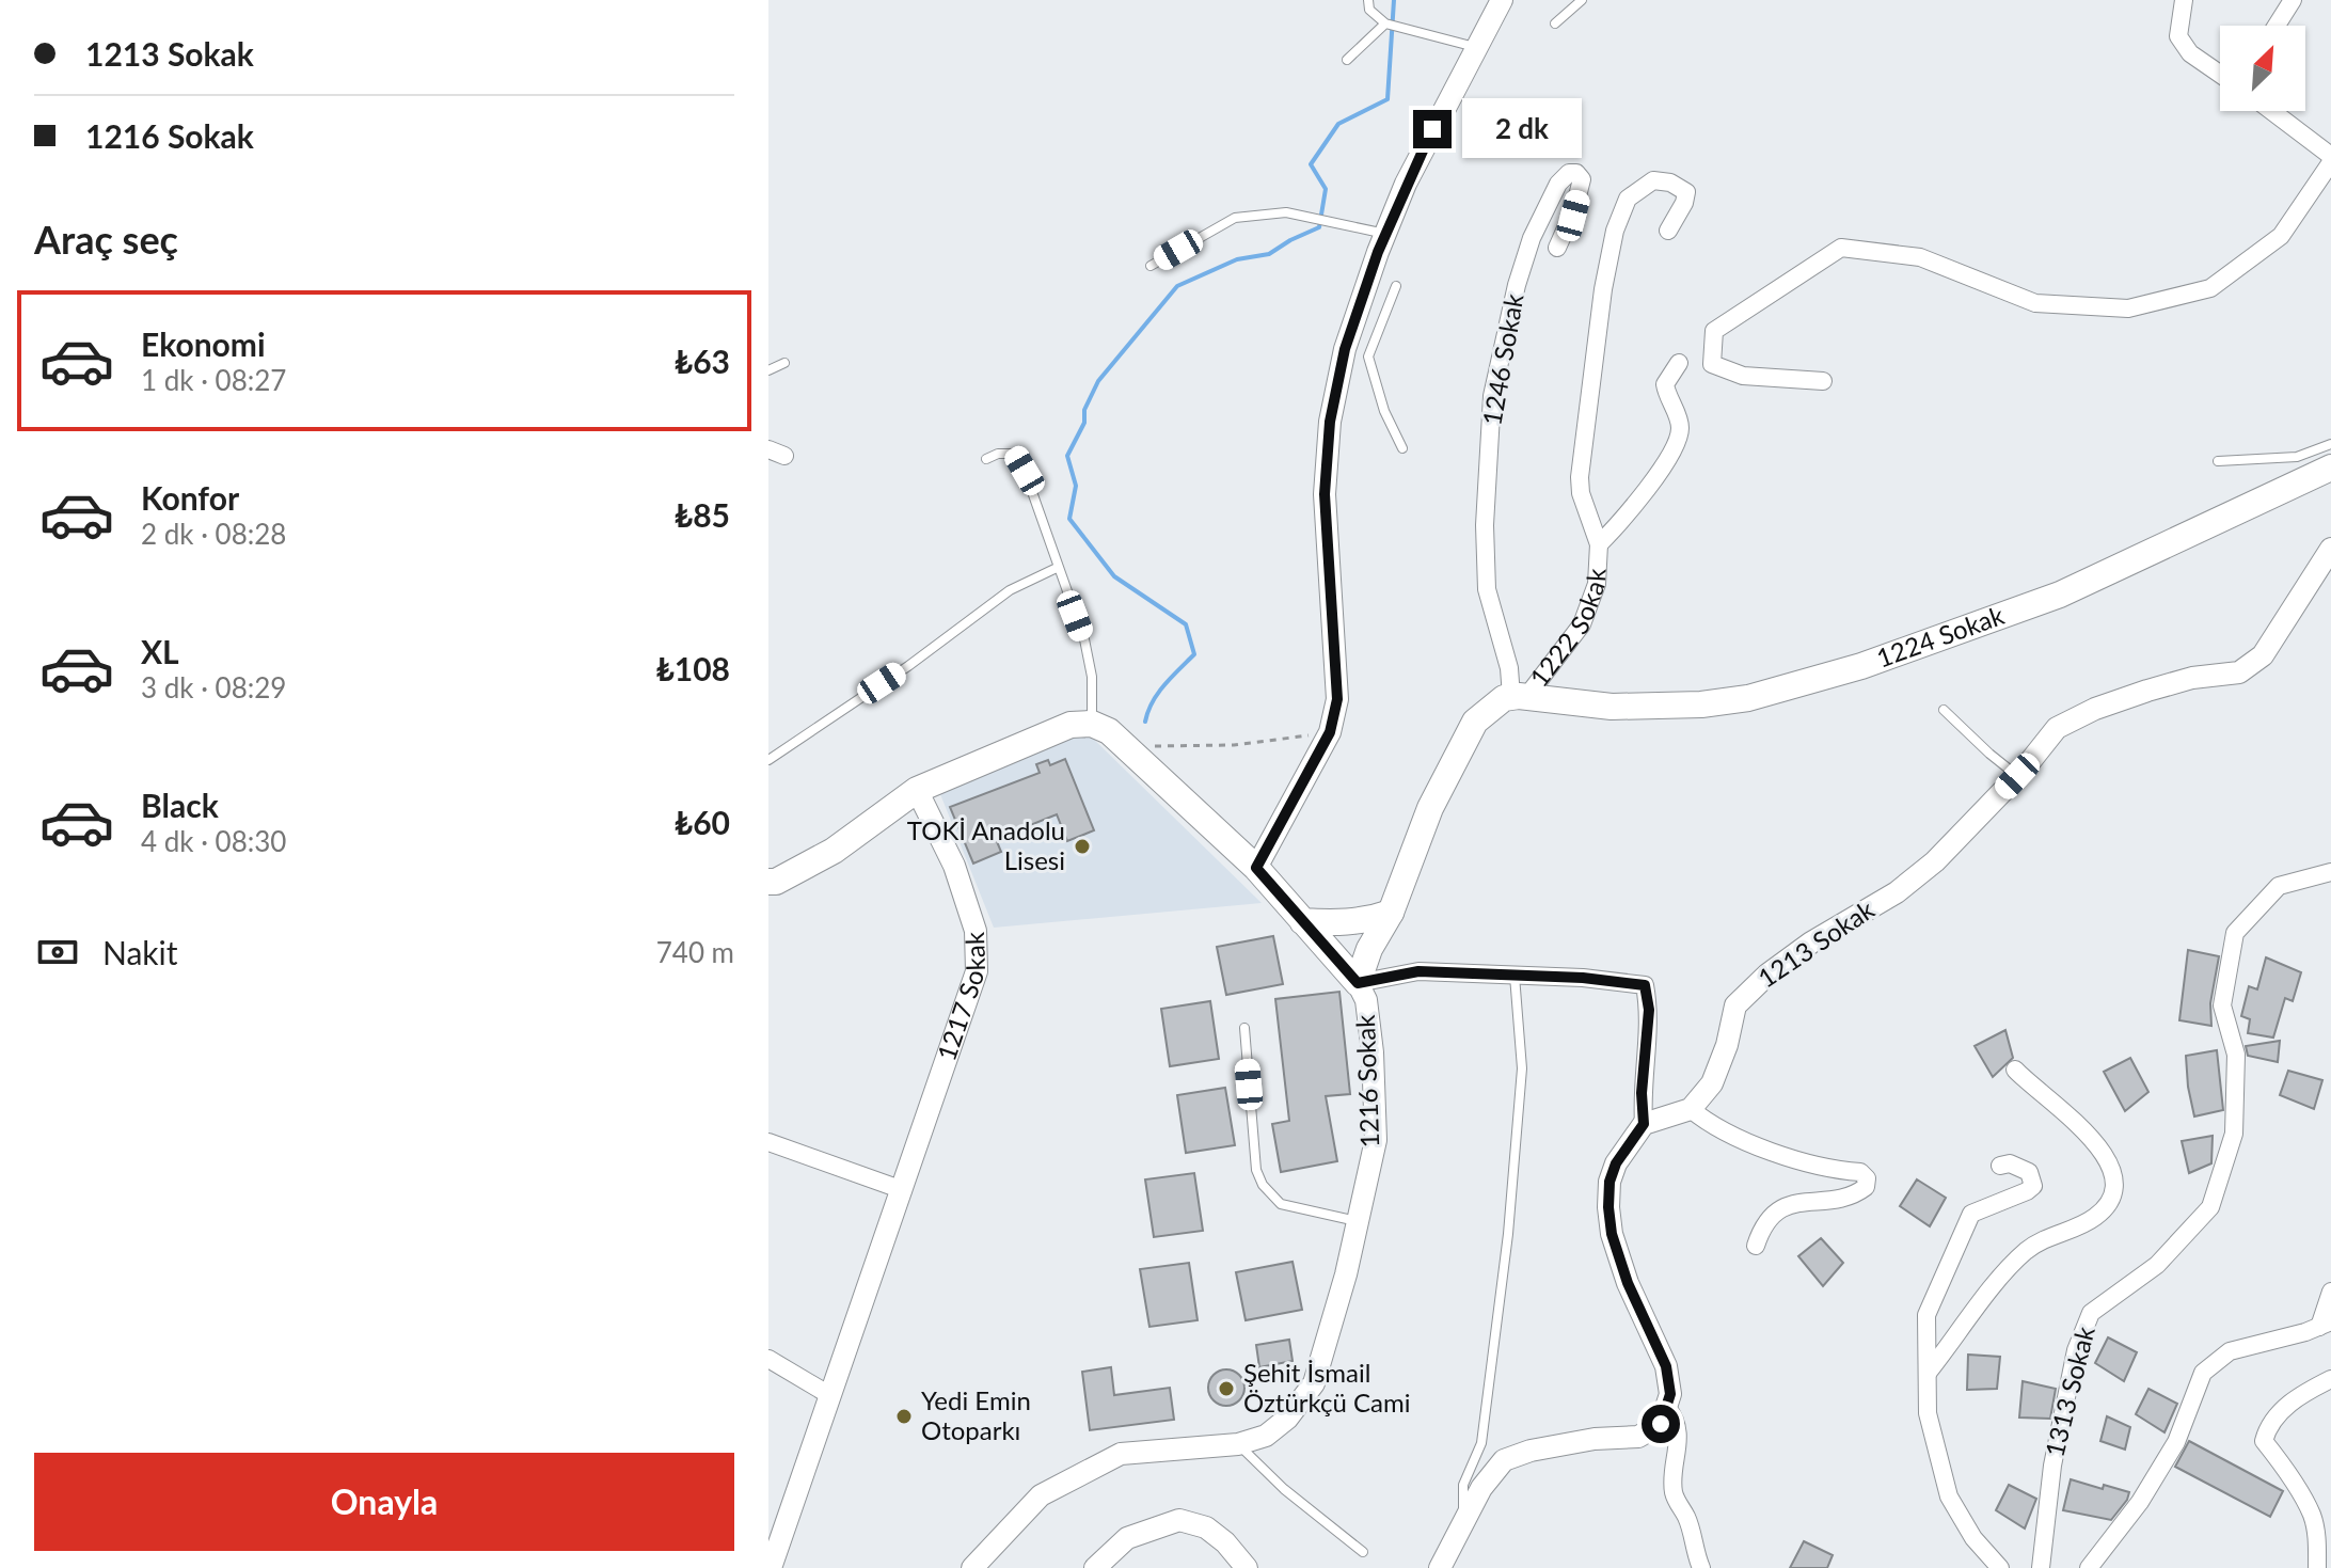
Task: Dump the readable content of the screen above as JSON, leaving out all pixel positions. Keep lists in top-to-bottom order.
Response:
{
  "streets": {
    "main road": ["1222 Sokak", "1224 Sokak", "1216 Sokak"],
    "street": [
      "1246 Sokak",
      "1213 Sokak",
      "1217 Sokak",
      "1313 Sokak"
    ]
  },
  "crossings": [
    ["1246 Sokak", "1222 Sokak"],
    ["1246 Sokak", "1224 Sokak"],
    ["1222 Sokak", "1224 Sokak"],
    ["1222 Sokak", "1216 Sokak"]
  ],
  "places": ["TOKİ Anadolu Lisesi", "Şehit İsmail Öztürkçü Cami", "Yedi Emin Otoparkı"],
  "north": "top right",
  "page": {
    "banner": ["1213 Sokak", "1216 Sokak"],
    "bubble": "2 dk",
    "heading": "Araç seç",
    "list": [
      {
        "name": "Ekonomi",
        "note": "1 dk · 08:27",
        "value": "₺63"
      },
      {
        "name": "Konfor",
        "note": "2 dk · 08:28",
        "value": "₺85"
      },
      {
        "name": "XL",
        "note": "3 dk · 08:29",
        "value": "₺108"
      },
      {
        "name": "Black",
        "note": "4 dk · 08:30",
        "value": "₺60"
      }
    ],
    "pay": ["Nakit", "740 m"],
    "buttons": "Onayla"
  }
}
